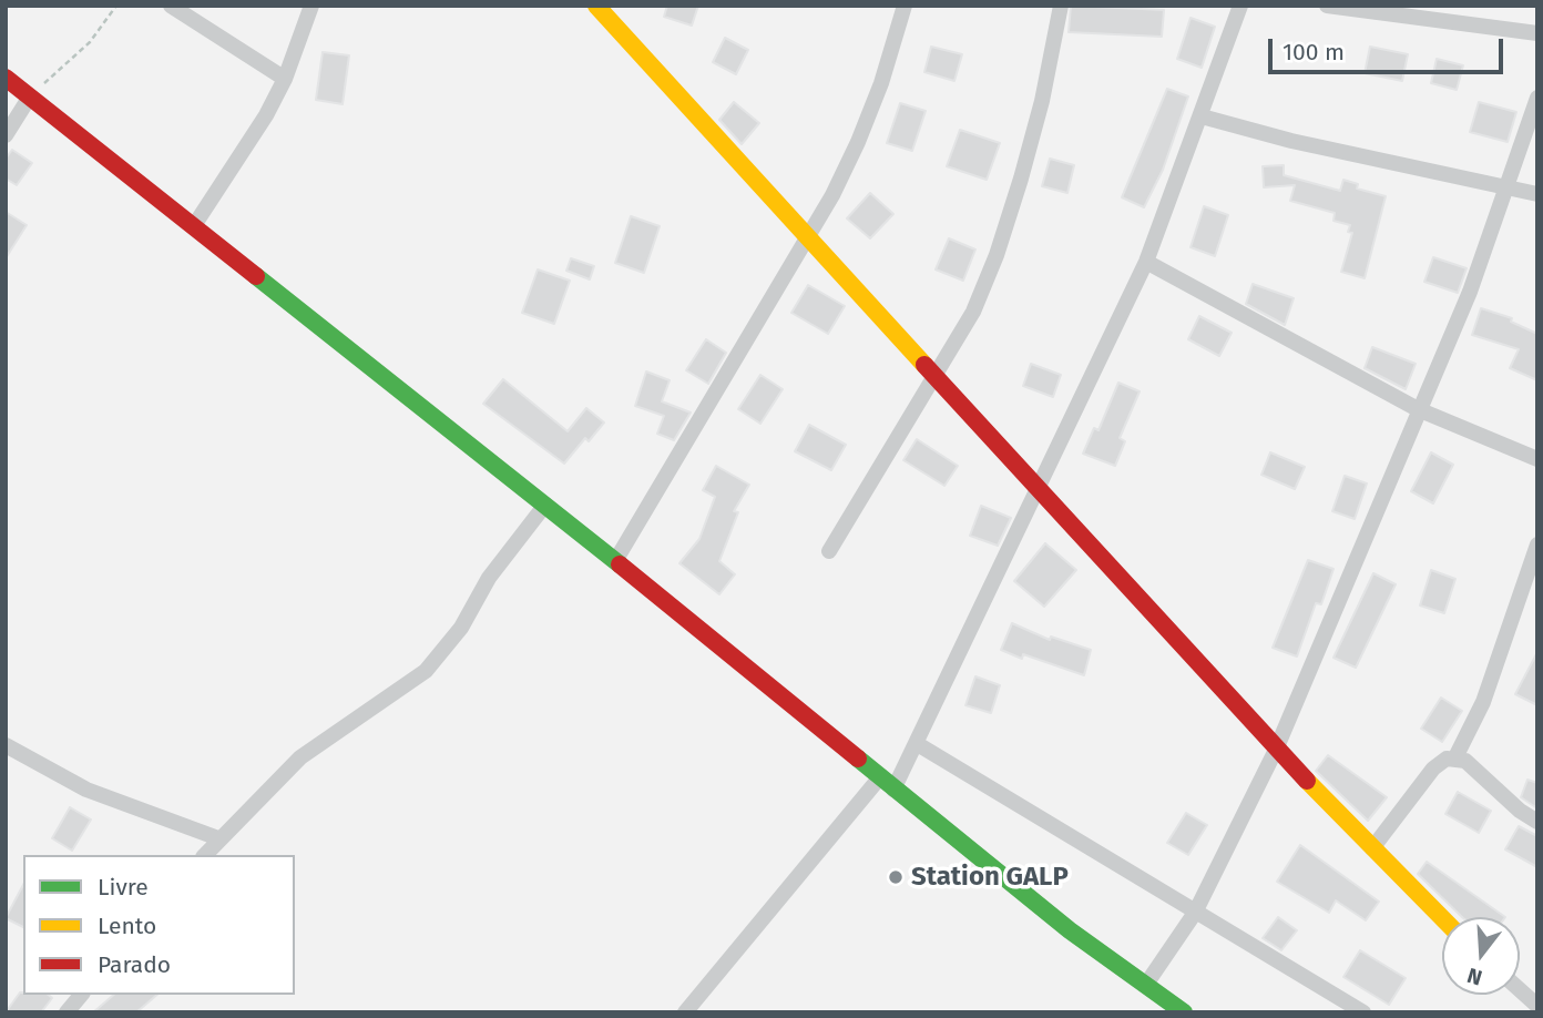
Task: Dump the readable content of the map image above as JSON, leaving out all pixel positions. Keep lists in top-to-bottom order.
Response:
{
  "places": ["Station GALP"],
  "legend": ["Livre", "Lento", "Parado"],
  "scale_bar": "100 m",
  "north": "bottom"
}
